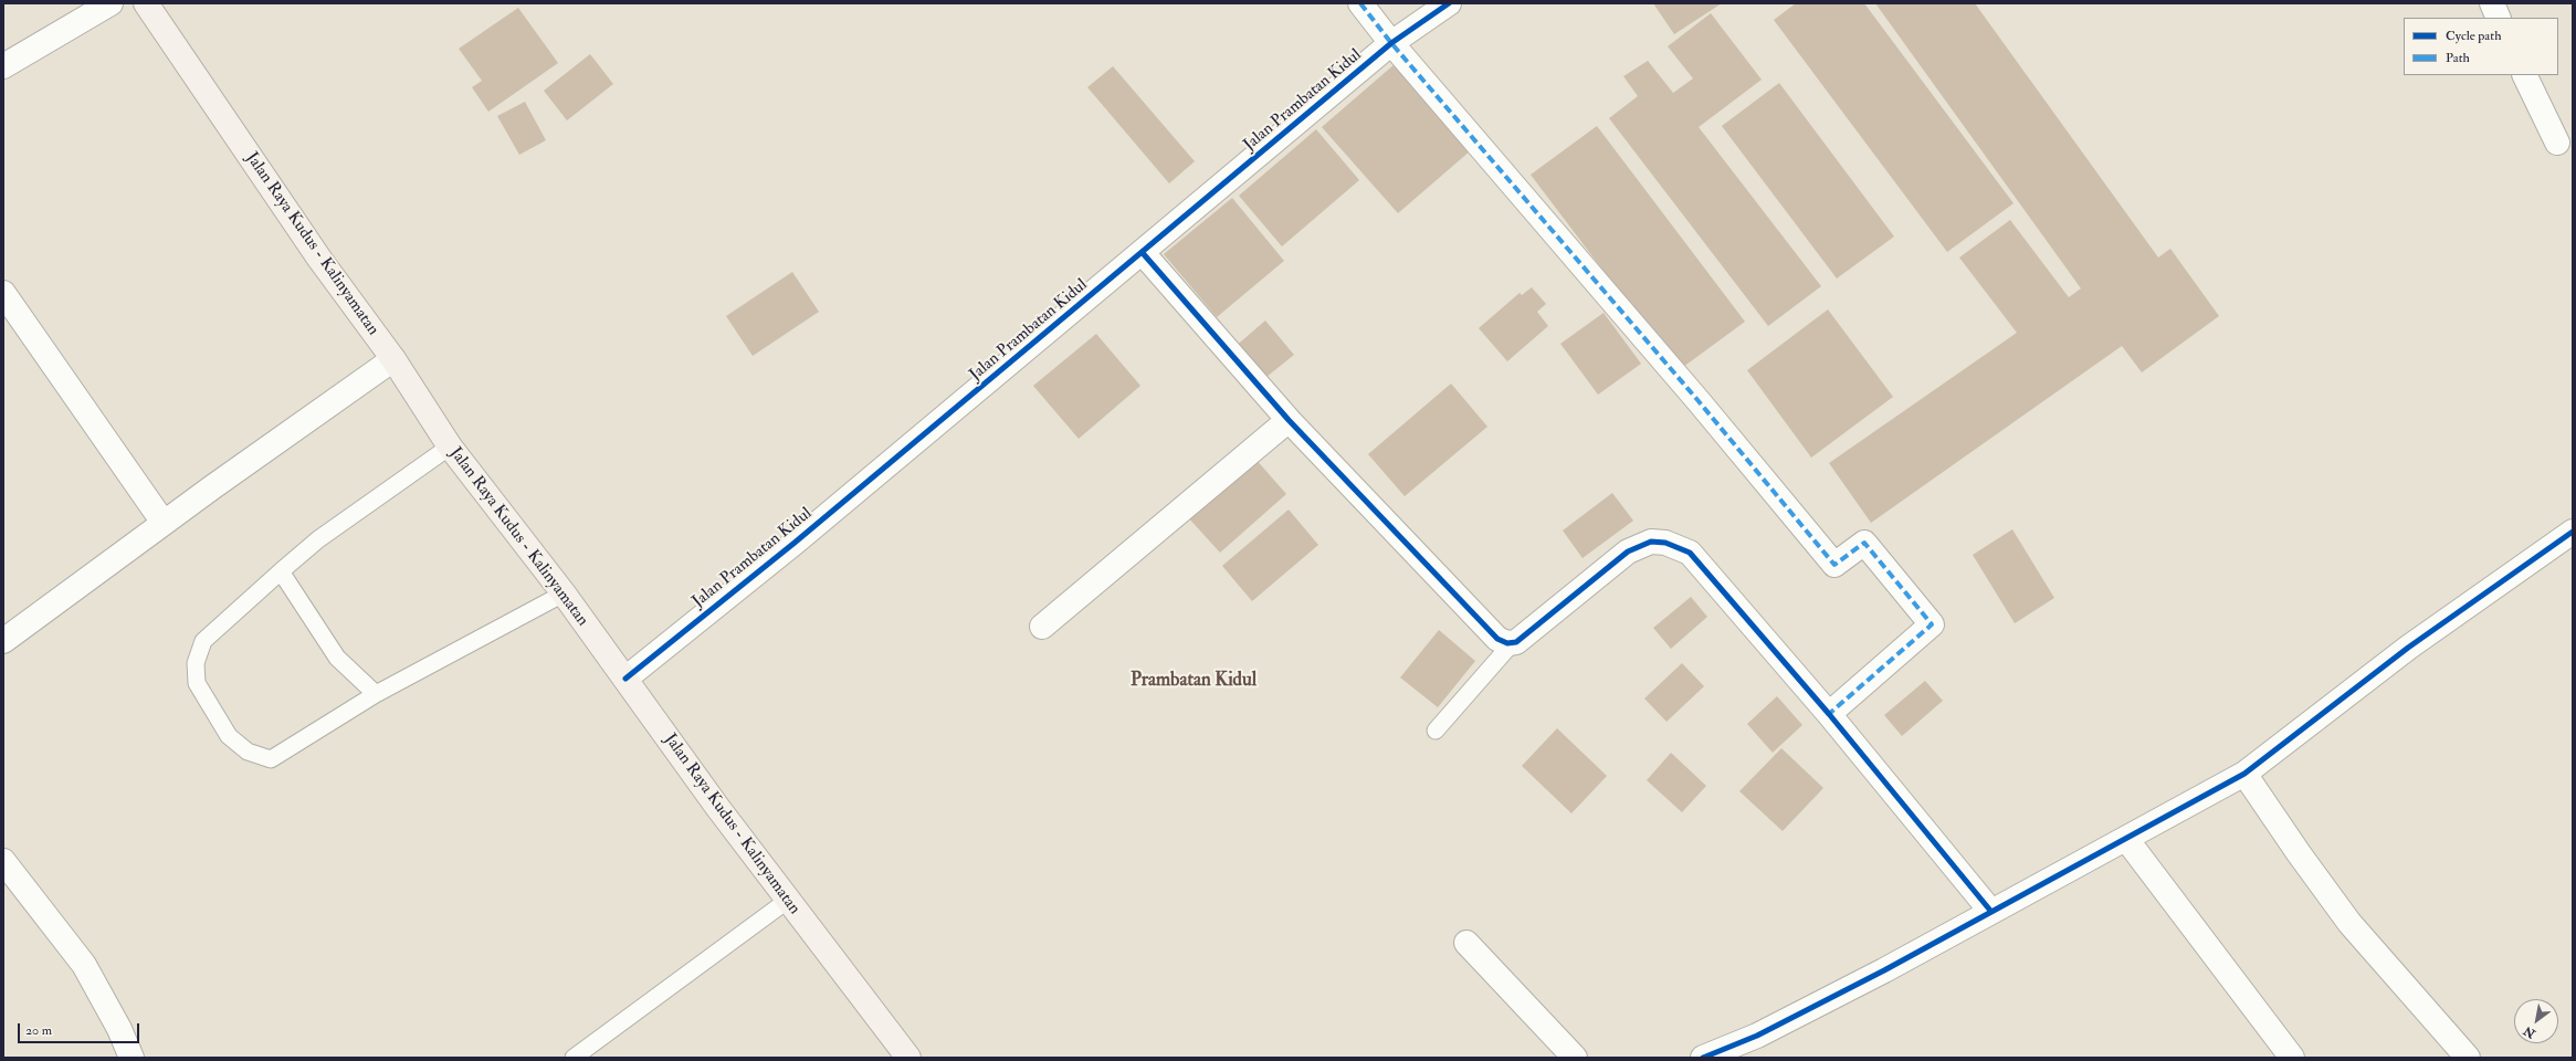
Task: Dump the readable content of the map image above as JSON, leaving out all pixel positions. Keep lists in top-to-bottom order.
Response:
{
  "streets": {
    "main road": ["Jalan Raya Kudus - Kalinyamatan"],
    "street": ["Jalan Prambatan Kidul"]
  },
  "crossings": [
    ["Jalan Prambatan Kidul", "Jalan Raya Kudus - Kalinyamatan"]
  ],
  "districts": ["Prambatan Kidul"],
  "legend": ["Cycle path", "Path"],
  "scale_bar": "20 m",
  "north": "bottom left"
}
